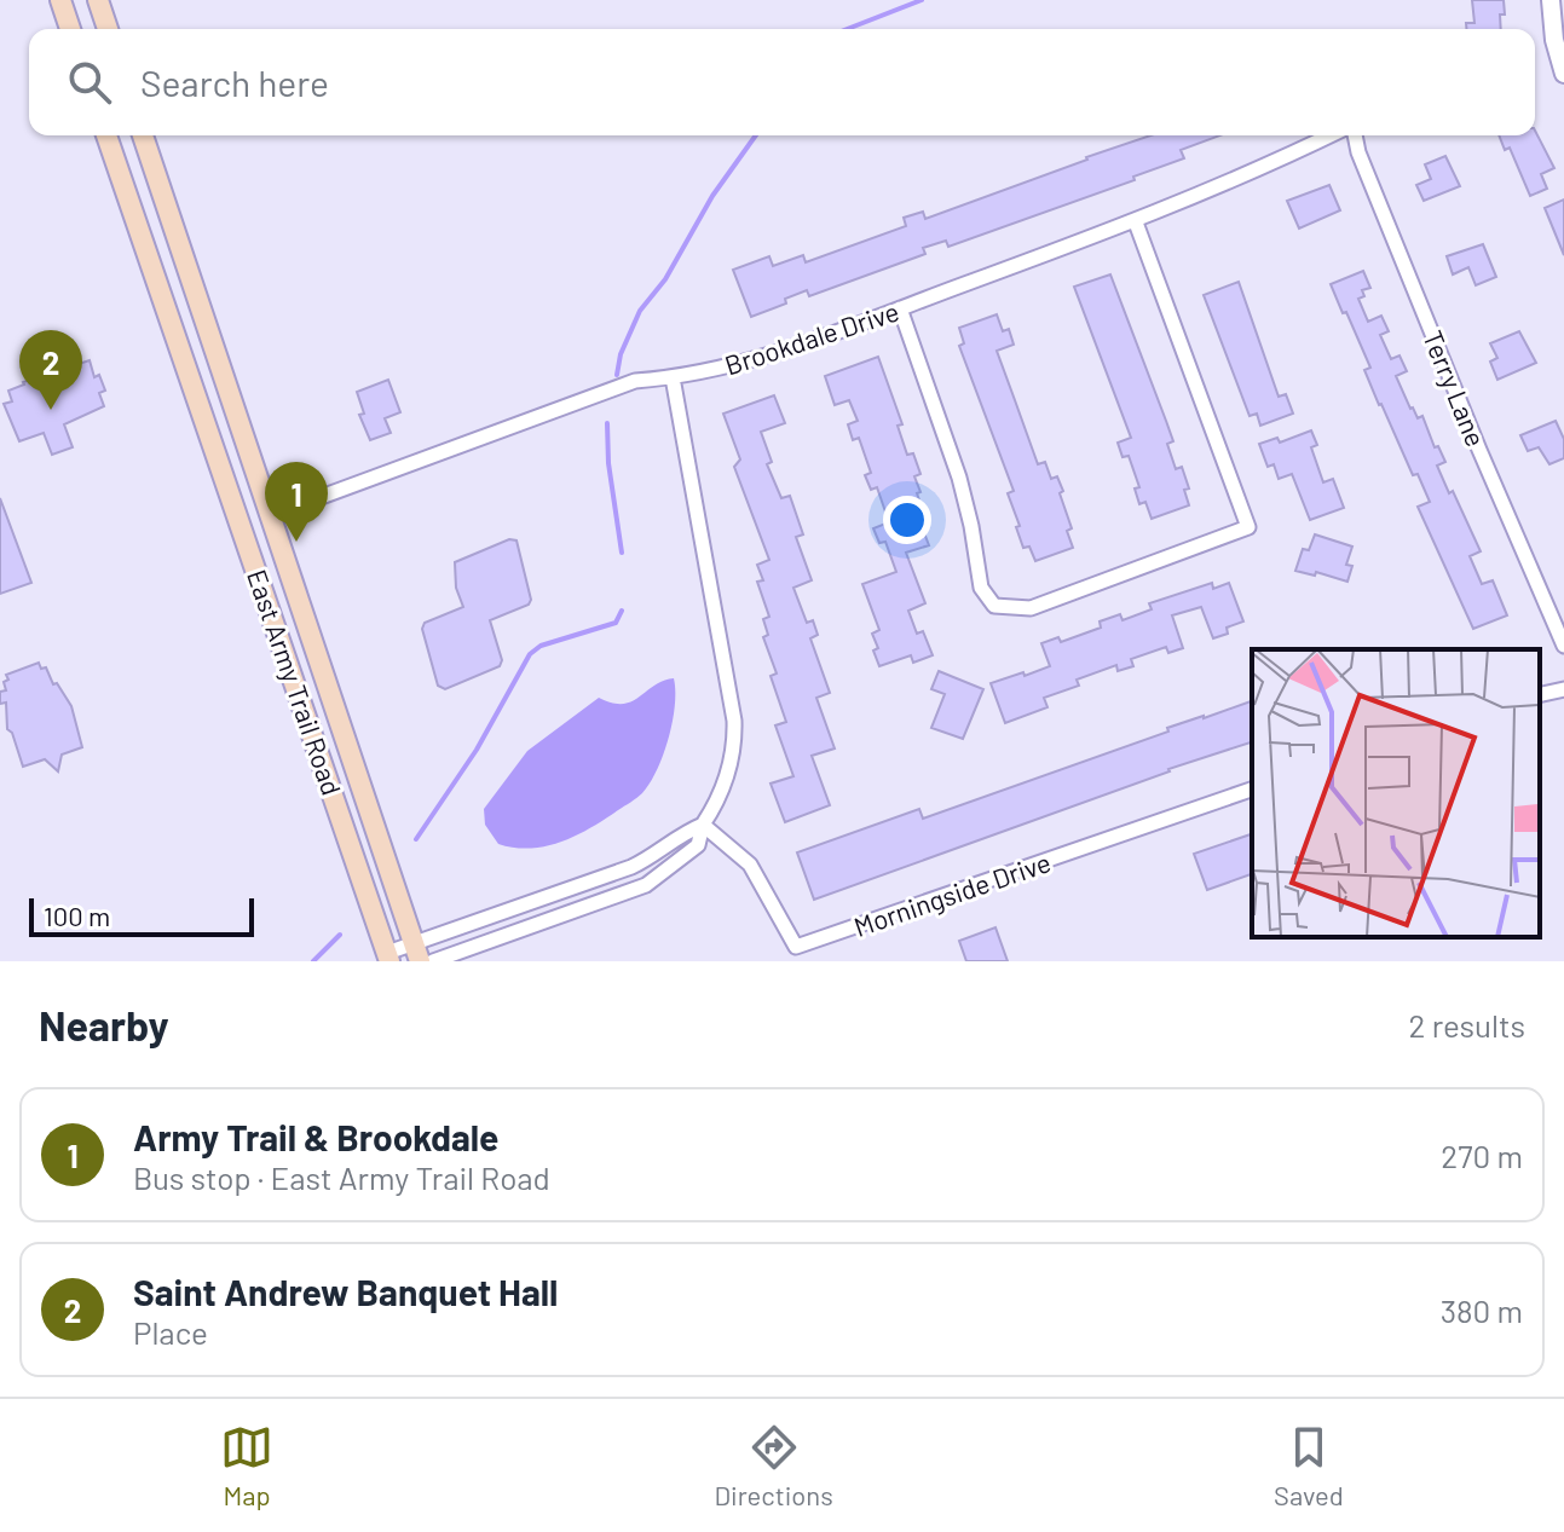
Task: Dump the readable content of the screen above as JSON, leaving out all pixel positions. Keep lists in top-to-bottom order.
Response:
{
  "streets": {
    "main road": ["East Army Trail Road"],
    "street": ["Brookdale Drive", "Terry Lane", "Morningside Drive"]
  },
  "crossings": [
    ["Brookdale Drive", "East Army Trail Road"]
  ],
  "scale_bar": "100 m",
  "page": {
    "search": "Search here",
    "pins": ["2", "1"],
    "scale": "100 m",
    "heading": ["Nearby", "2 results"],
    "list": [
      {
        "mark": "1",
        "name": "Army Trail & Brookdale",
        "note": "Bus stop · East Army Trail Road",
        "value": "270 m"
      },
      {
        "mark": "2",
        "name": "Saint Andrew Banquet Hall",
        "note": "Place",
        "value": "380 m"
      }
    ],
    "nav": ["Map", "Directions", "Saved"]
  }
}
